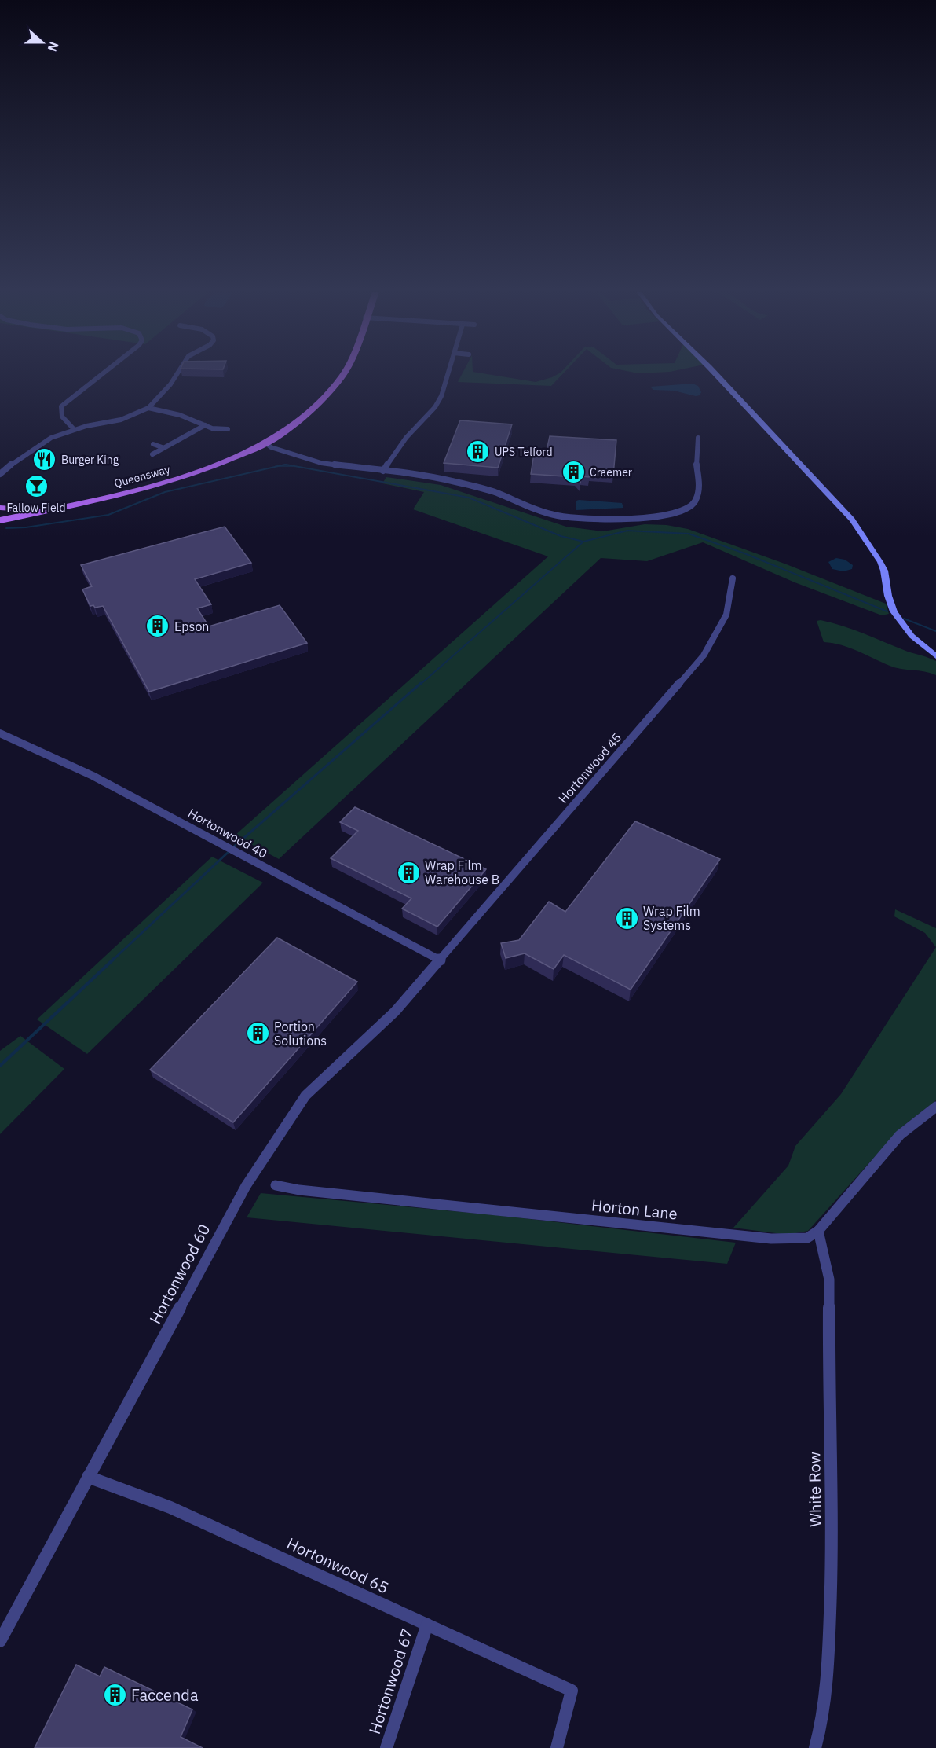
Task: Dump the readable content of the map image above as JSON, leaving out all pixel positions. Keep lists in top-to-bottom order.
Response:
{
  "streets": {
    "main road": ["Queensway"],
    "street": [
      "Hortonwood 45",
      "Hortonwood 40",
      "Horton Lane",
      "Hortonwood 60",
      "White Row",
      "Hortonwood 65",
      "Hortonwood 67"
    ]
  },
  "crossings": [
    ["Hortonwood 45", "Hortonwood 40"],
    ["Hortonwood 45", "Hortonwood 60"],
    ["Hortonwood 40", "Hortonwood 60"],
    ["Horton Lane", "White Row"],
    ["Hortonwood 60", "Hortonwood 65"],
    ["Hortonwood 65", "Hortonwood 67"]
  ],
  "places": {
    "building": [
      "UPS Telford",
      "Craemer",
      "Epson",
      "Wrap Film Warehouse B",
      "Wrap Film Systems",
      "Portion Solutions",
      "Faccenda"
    ],
    "restaurant": ["Burger King"],
    "bar": ["Fallow Field"]
  },
  "north": "right"
}
